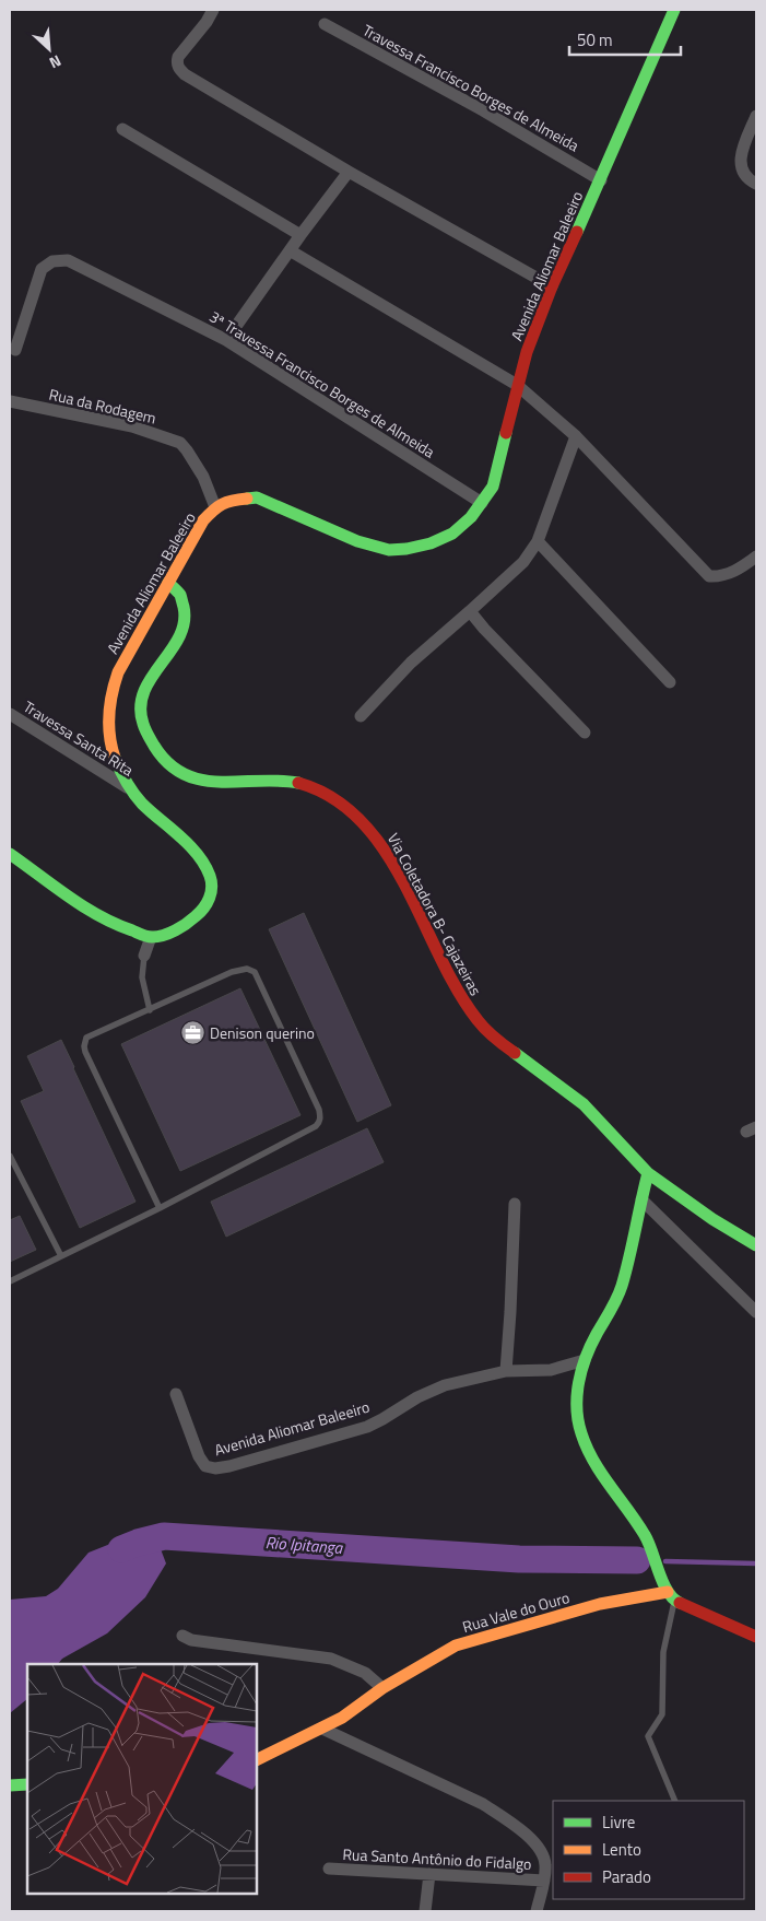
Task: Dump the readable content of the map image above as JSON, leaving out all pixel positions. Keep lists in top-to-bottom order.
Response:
{
  "streets": {
    "main road": ["Avenida Aliomar Baleeiro", "Via Coletadora B- Cajazeiras", "Rua Vale do Ouro"],
    "street": [
      "Travessa Francisco Borges de Almeida",
      "3ª Travessa Francisco Borges de Almeida",
      "Rua da Rodagem",
      "Travessa Santa Rita",
      "Rua Santo Antônio do Fidalgo"
    ]
  },
  "crossings": [
    ["Travessa Francisco Borges de Almeida", "Avenida Aliomar Baleeiro"],
    ["Avenida Aliomar Baleeiro", "3ª Travessa Francisco Borges de Almeida"],
    ["Avenida Aliomar Baleeiro", "Rua da Rodagem"],
    ["Avenida Aliomar Baleeiro", "Travessa Santa Rita"],
    ["Avenida Aliomar Baleeiro", "Via Coletadora B- Cajazeiras"]
  ],
  "water": ["Rio Ipitanga"],
  "places": {
    "office": ["Denison querino"]
  },
  "legend": ["Livre", "Lento", "Parado"],
  "scale_bar": "50 m",
  "north": "bottom right"
}
